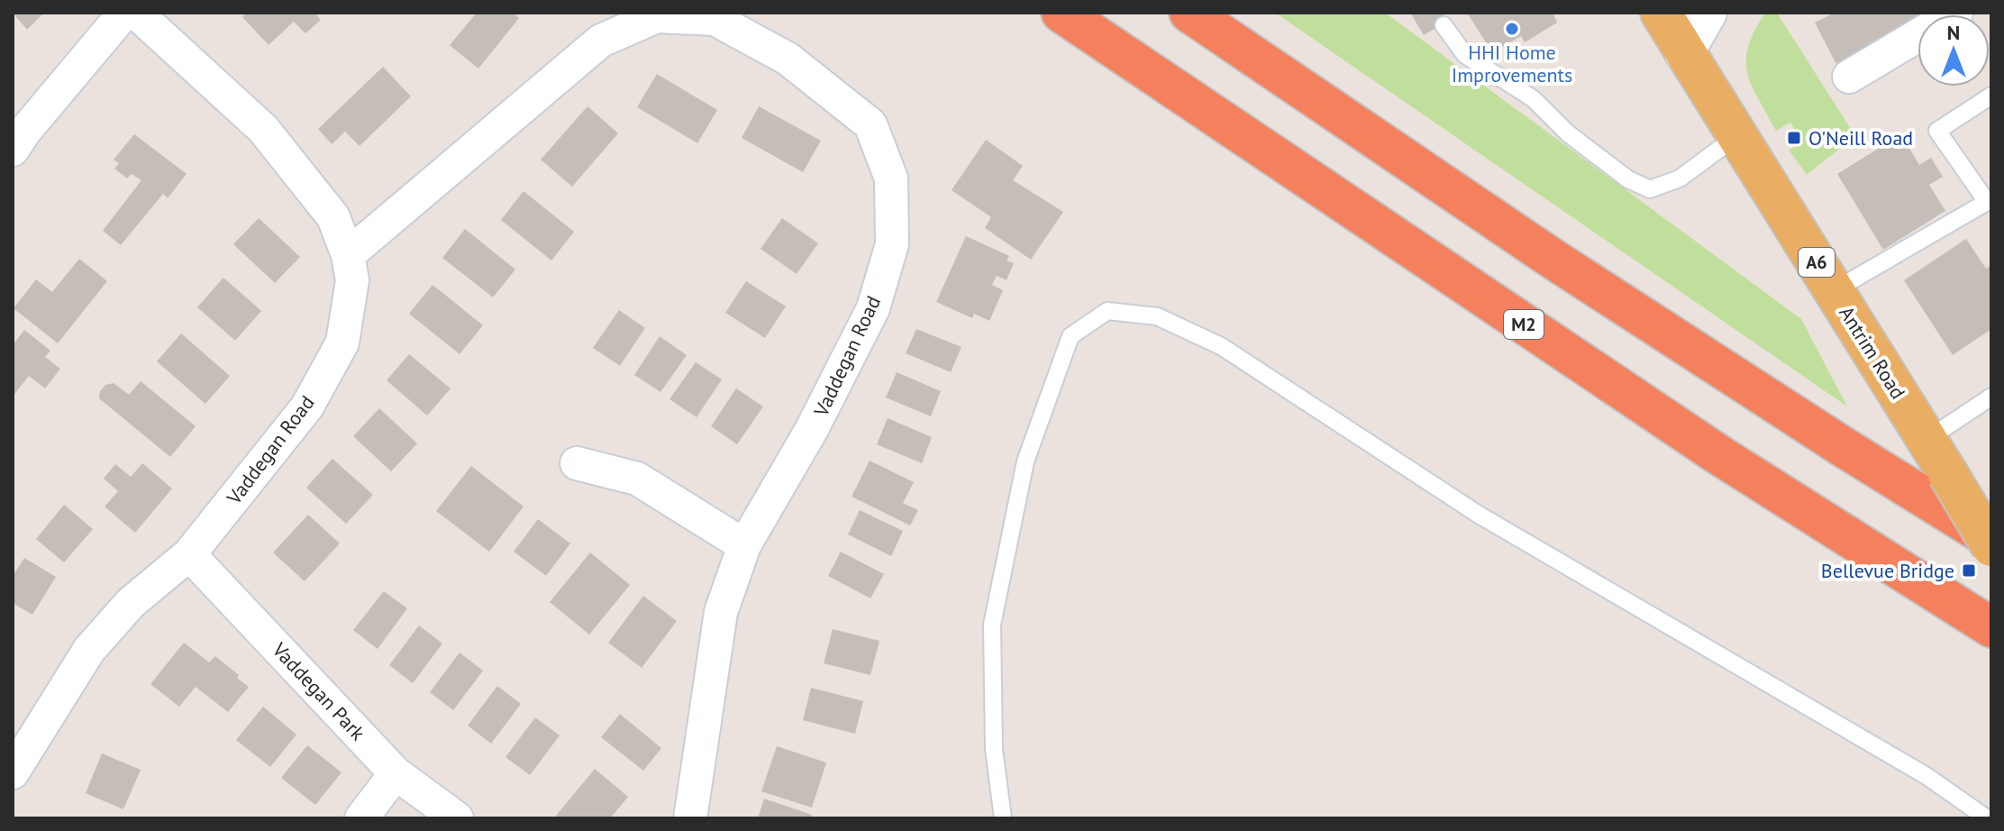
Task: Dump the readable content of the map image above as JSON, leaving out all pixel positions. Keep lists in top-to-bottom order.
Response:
{
  "streets": {
    "highway": ["M2"],
    "main road": ["A6", "Antrim Road"],
    "street": ["Vaddegan Road", "Vaddegan Park"]
  },
  "crossings": [
    ["Vaddegan Road", "Vaddegan Park"]
  ],
  "places": {
    "other": ["HHI Home Improvements"],
    "transit": ["O'Neill Road", "Bellevue Bridge"]
  },
  "north": "top"
}
